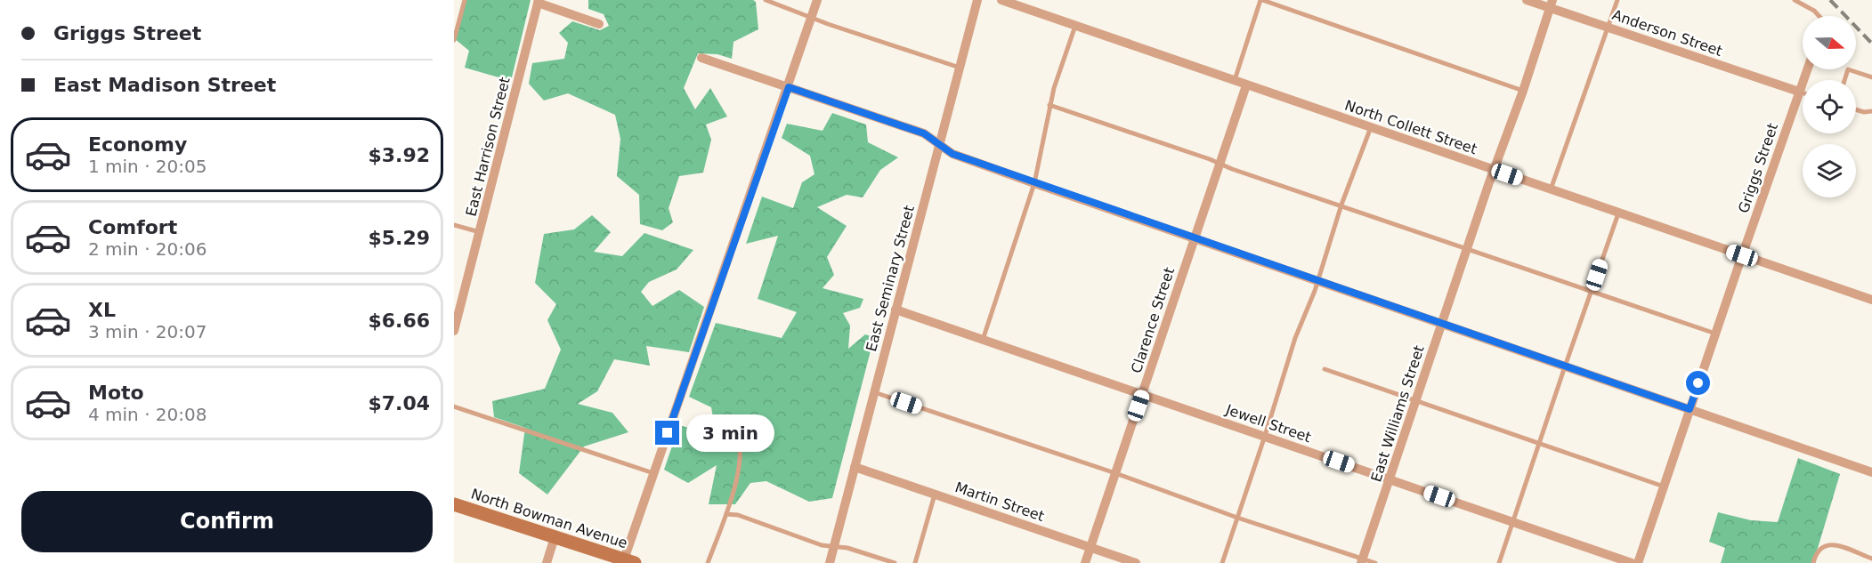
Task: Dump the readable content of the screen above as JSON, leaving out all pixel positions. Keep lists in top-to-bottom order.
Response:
{
  "streets": {
    "street": [
      "Anderson Street",
      "North Collett Street",
      "East Harrison Street",
      "Griggs Street",
      "East Seminary Street",
      "Clarence Street",
      "East Williams Street",
      "Jewell Street",
      "Martin Street",
      "North Bowman Avenue"
    ]
  },
  "crossings": [
    ["Anderson Street", "Griggs Street"],
    ["Anderson Street", "East Williams Street"],
    ["North Collett Street", "Griggs Street"],
    ["North Collett Street", "Clarence Street"],
    ["North Collett Street", "East Williams Street"],
    ["East Seminary Street", "Jewell Street"],
    ["East Seminary Street", "Martin Street"],
    ["Clarence Street", "Jewell Street"],
    ["Clarence Street", "Martin Street"],
    ["East Williams Street", "Jewell Street"]
  ],
  "north": "right",
  "page": {
    "banner": ["Griggs Street", "East Madison Street"],
    "list": [
      {
        "name": "Economy",
        "note": "1 min · 20:05",
        "value": "$3.92"
      },
      {
        "name": "Comfort",
        "note": "2 min · 20:06",
        "value": "$5.29"
      },
      {
        "name": "XL",
        "note": "3 min · 20:07",
        "value": "$6.66"
      },
      {
        "name": "Moto",
        "note": "4 min · 20:08",
        "value": "$7.04"
      }
    ],
    "bubble": "3 min",
    "buttons": "Confirm"
  }
}
